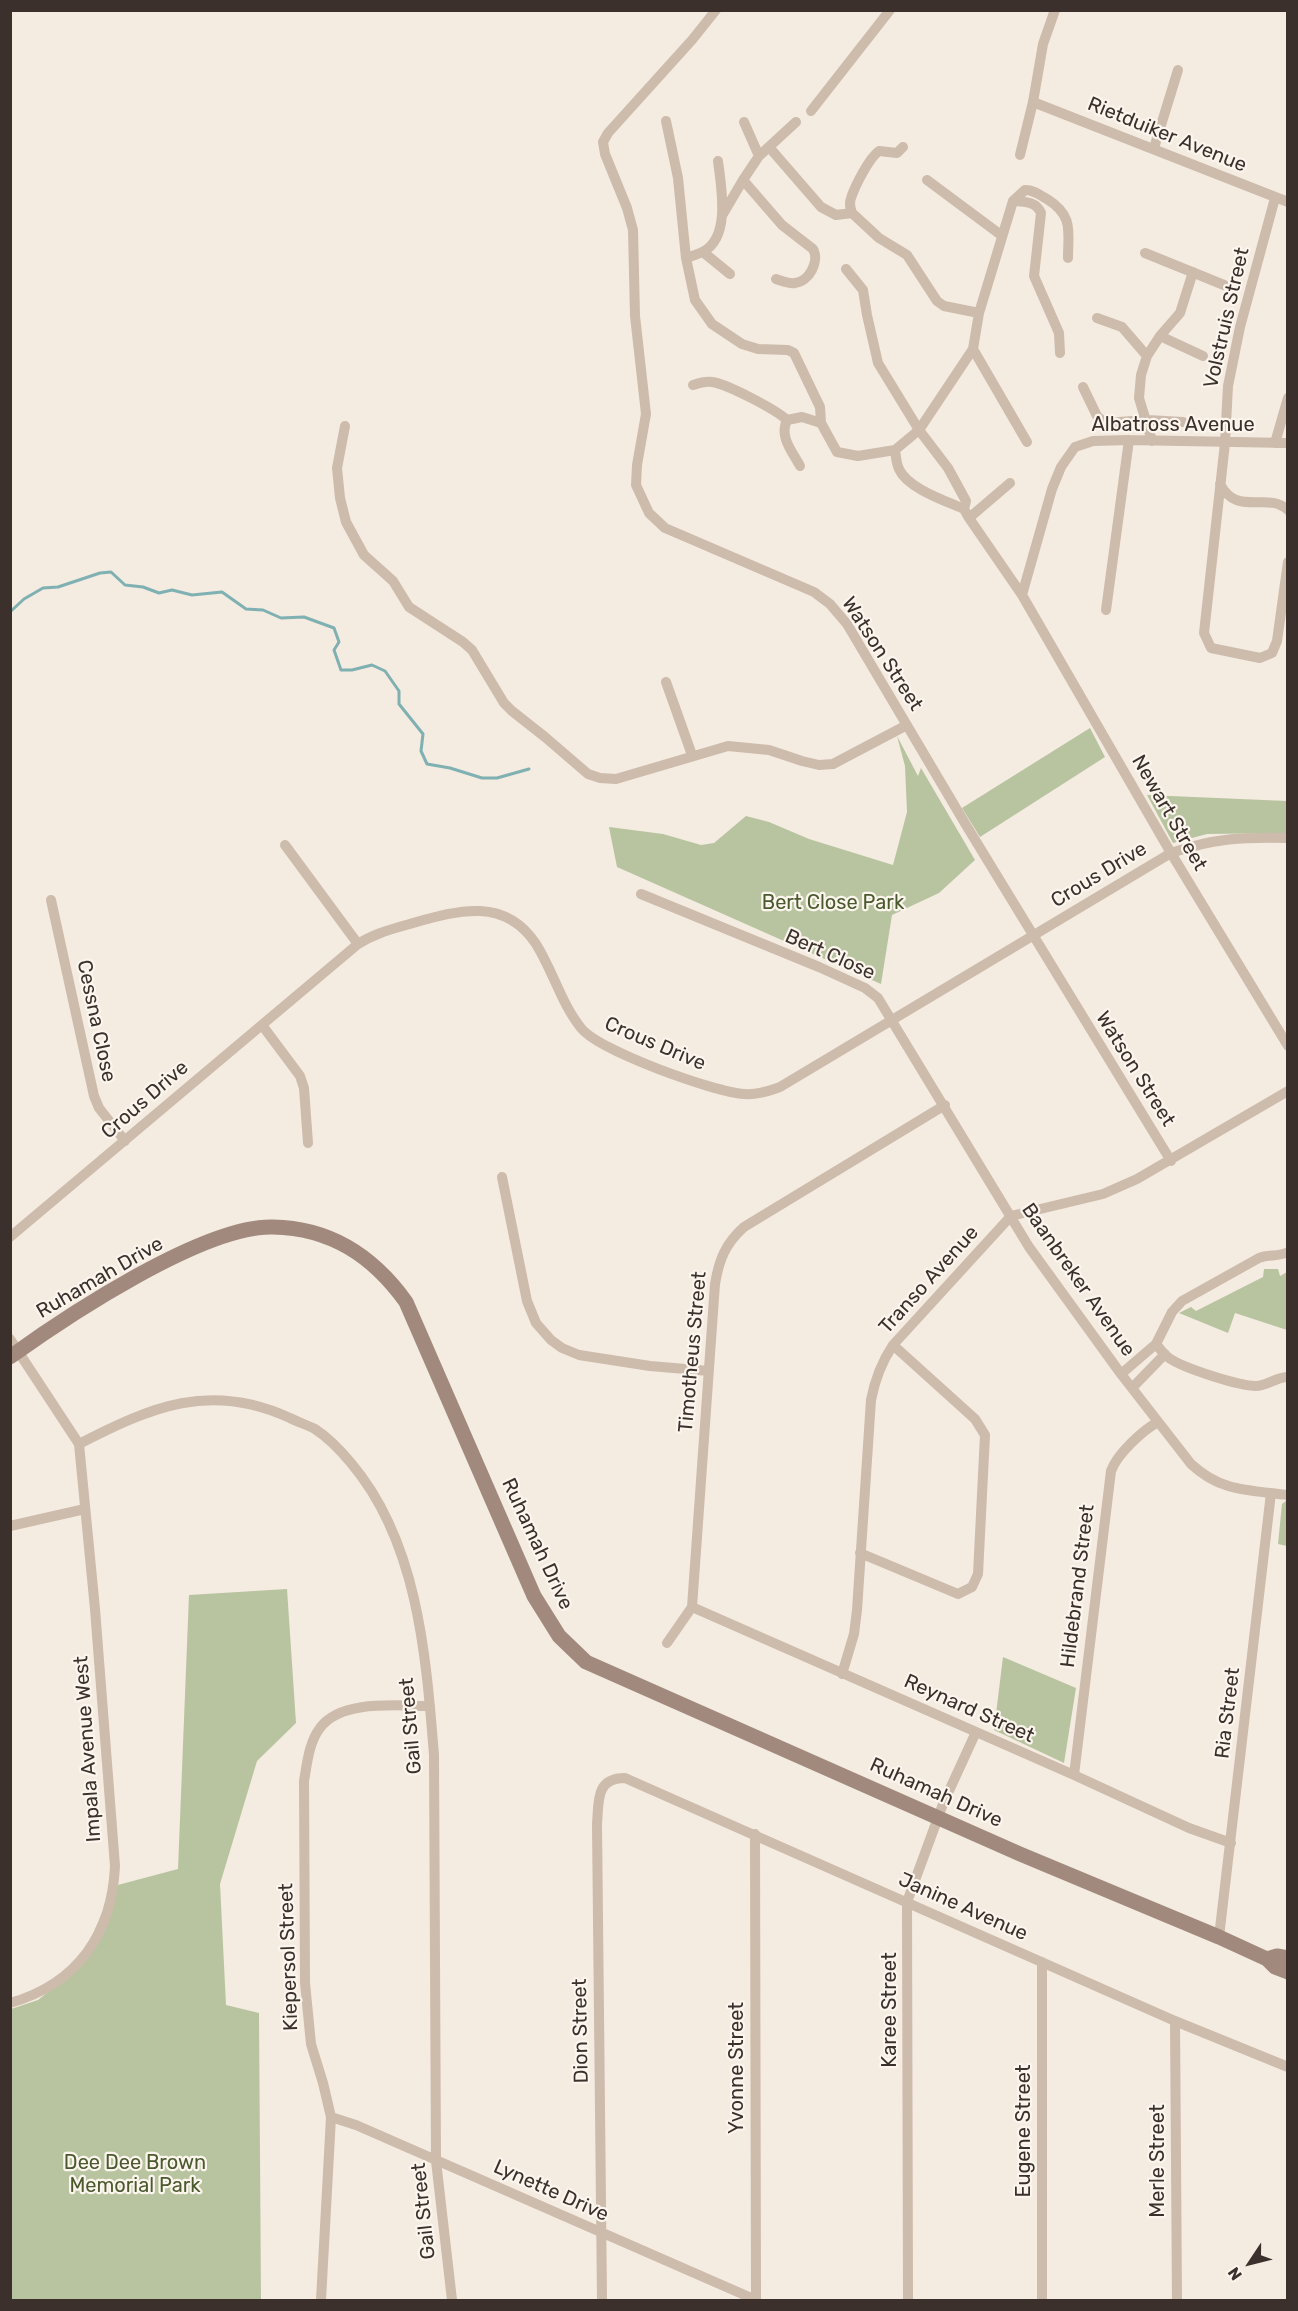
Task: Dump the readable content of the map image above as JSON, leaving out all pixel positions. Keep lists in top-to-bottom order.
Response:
{
  "streets": {
    "street": [
      "Rietduiker Avenue",
      "Volstruis Street",
      "Albatross Avenue",
      "Watson Street",
      "Newart Street",
      "Crous Drive",
      "Bert Close",
      "Cessna Close",
      "Ruhamah Drive",
      "Transo Avenue",
      "Baanbreker Avenue",
      "Timotheus Street",
      "Hildebrand Street",
      "Reynard Street",
      "Ria Street",
      "Gail Street",
      "Impala Avenue West",
      "Janine Avenue",
      "Kiepersol Street",
      "Karee Street",
      "Dion Street",
      "Yvonne Street",
      "Eugene Street",
      "Merle Street",
      "Lynette Drive"
    ]
  },
  "crossings": [
    ["Rietduiker Avenue", "Volstruis Street"],
    ["Volstruis Street", "Albatross Avenue"],
    ["Albatross Avenue", "Newart Street"],
    ["Watson Street", "Crous Drive"],
    ["Newart Street", "Crous Drive"],
    ["Crous Drive", "Bert Close"],
    ["Crous Drive", "Cessna Close"],
    ["Crous Drive", "Baanbreker Avenue"],
    ["Bert Close", "Baanbreker Avenue"],
    ["Ruhamah Drive", "Ria Street"],
    ["Ruhamah Drive", "Karee Street"],
    ["Transo Avenue", "Baanbreker Avenue"],
    ["Transo Avenue", "Reynard Street"],
    ["Baanbreker Avenue", "Timotheus Street"],
    ["Baanbreker Avenue", "Hildebrand Street"],
    ["Baanbreker Avenue", "Ria Street"],
    ["Timotheus Street", "Reynard Street"],
    ["Hildebrand Street", "Reynard Street"],
    ["Reynard Street", "Ria Street"],
    ["Reynard Street", "Karee Street"],
    ["Gail Street", "Impala Avenue West"],
    ["Gail Street", "Kiepersol Street"],
    ["Gail Street", "Lynette Drive"],
    ["Janine Avenue", "Karee Street"],
    ["Janine Avenue", "Dion Street"],
    ["Janine Avenue", "Yvonne Street"],
    ["Janine Avenue", "Eugene Street"],
    ["Janine Avenue", "Merle Street"],
    ["Kiepersol Street", "Lynette Drive"],
    ["Dion Street", "Lynette Drive"],
    ["Yvonne Street", "Lynette Drive"]
  ],
  "parks": ["Bert Close Park", "Dee Dee Brown Memorial Park"],
  "north": "bottom left"
}
